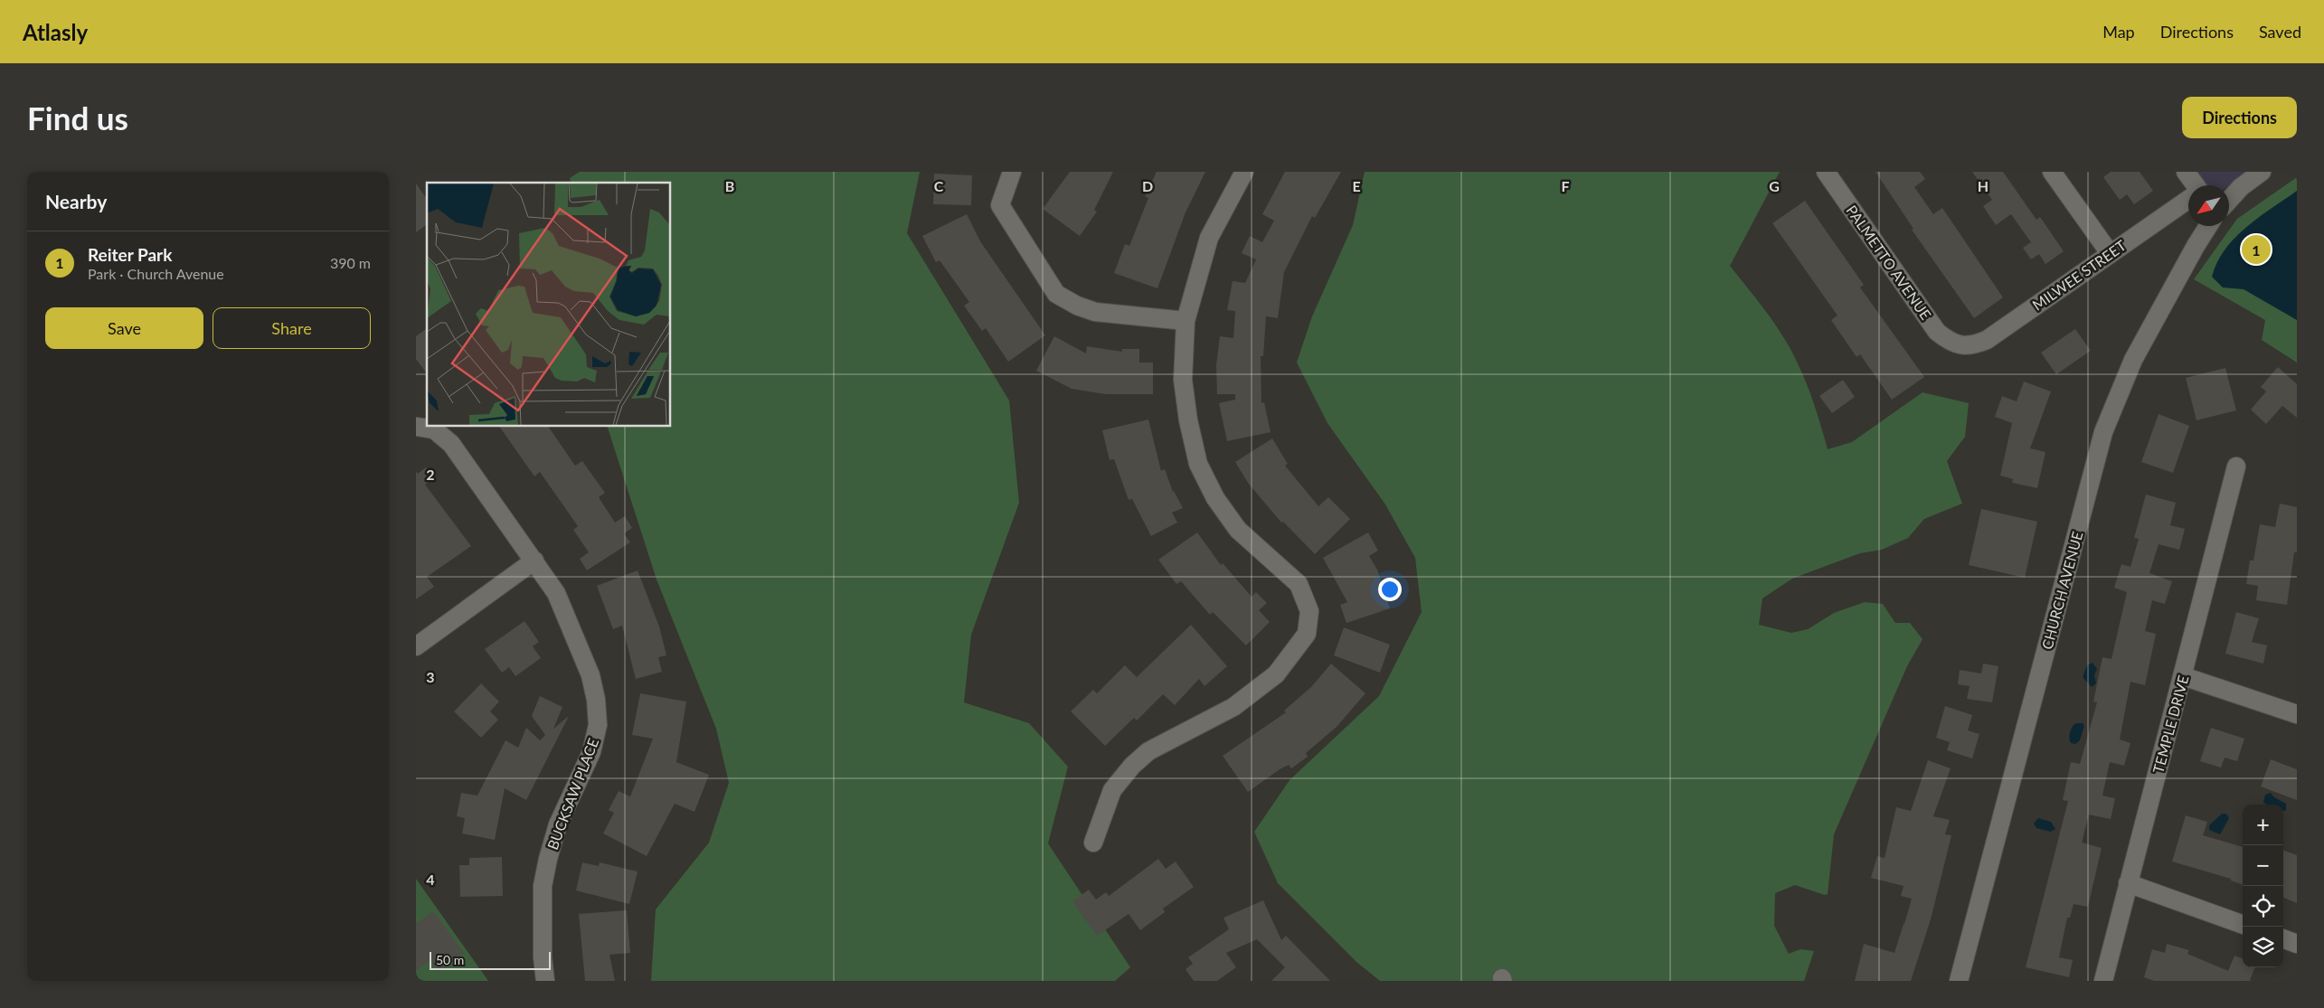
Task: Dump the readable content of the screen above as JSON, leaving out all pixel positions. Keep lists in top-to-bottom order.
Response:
{
  "streets": {
    "street": [
      "PALMETTO AVENUE",
      "MILWEE STREET",
      "CHURCH AVENUE",
      "TEMPLE DRIVE",
      "BUCKSAW PLACE"
    ]
  },
  "crossings": [
    ["PALMETTO AVENUE", "MILWEE STREET"]
  ],
  "scale_bar": "50 m",
  "north": "bottom left",
  "page": {
    "header": "Atlasly",
    "nav": ["Map", "Directions", "Saved"],
    "buttons": [
      "Directions",
      ["Save", "Share"]
    ],
    "title": "Find us",
    "heading": "Nearby",
    "list": [
      {
        "mark": "1",
        "name": "Reiter Park",
        "note": "Park · Church Avenue",
        "value": "390 m"
      }
    ],
    "pins": "1",
    "map_buttons": ["+", "−"],
    "scale": "50 m"
  },
  "grid": {
    "columns": [
      "B",
      "C",
      "D",
      "E",
      "F",
      "G",
      "H"
    ],
    "rows": ["2", "3", "4"]
  }
}
